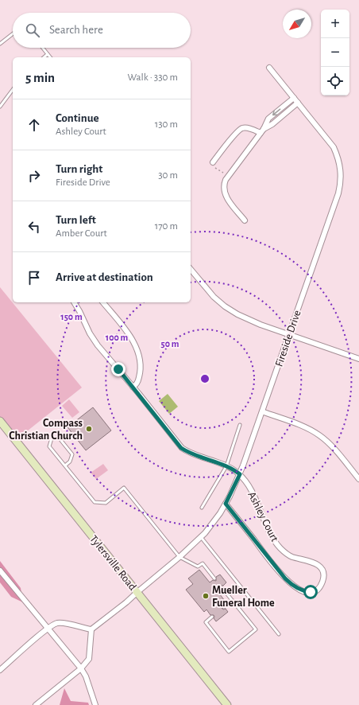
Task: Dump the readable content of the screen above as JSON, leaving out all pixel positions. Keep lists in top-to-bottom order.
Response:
{
  "streets": {
    "main road": ["Tylersville Road"],
    "street": ["Fireside Drive", "Ashley Court"]
  },
  "crossings": [
    ["Fireside Drive", "Ashley Court"],
    ["Fireside Drive", "Tylersville Road"]
  ],
  "places": ["Compass Christian Church", "Mueller Funeral Home"],
  "north": "bottom left",
  "page": {
    "map_buttons": ["+", "−"],
    "search": "Search here",
    "heading": ["5 min", "Walk · 330 m"],
    "list": [
      ["Continue", "Ashley Court", "130 m"],
      ["Turn right", "Fireside Drive", "30 m"],
      ["Turn left", "Amber Court", "170 m"],
      "Arrive at destination"
    ]
  },
  "rings": ["150 m", "100 m", "50 m"]
}
